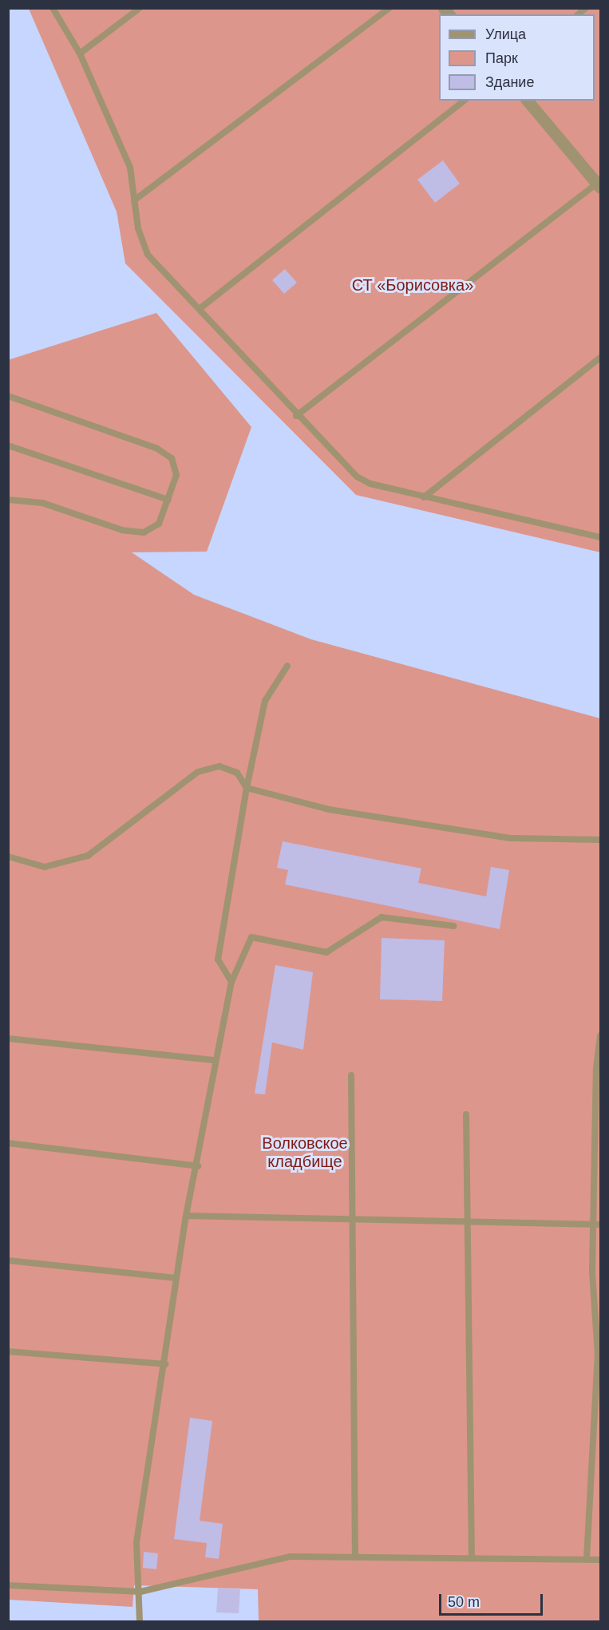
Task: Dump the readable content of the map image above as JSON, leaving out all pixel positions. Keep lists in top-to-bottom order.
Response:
{
  "parks": ["СТ «Борисовка»", "Волковское кладбище"],
  "legend": ["Улица", "Парк", "Здание"],
  "scale_bar": "50 m"
}
